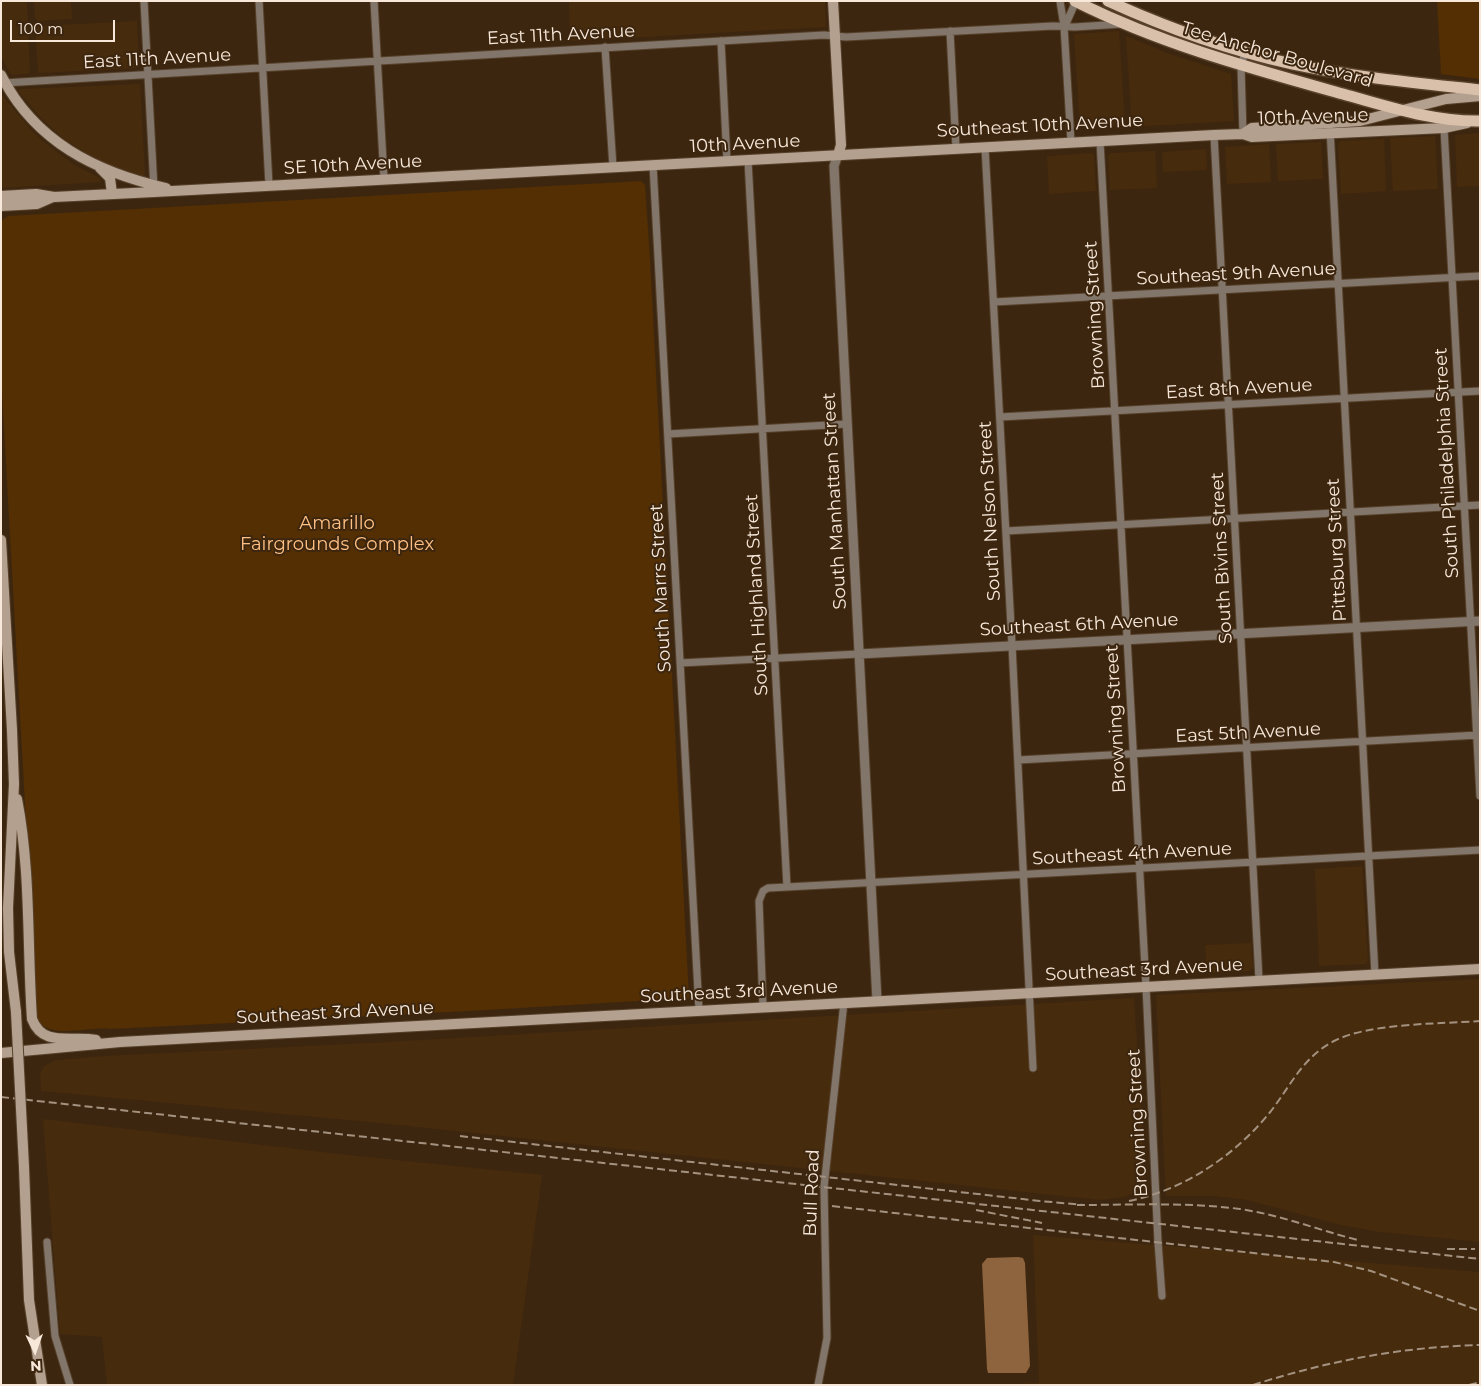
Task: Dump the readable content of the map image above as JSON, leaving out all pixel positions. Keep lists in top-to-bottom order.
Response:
{
  "streets": {
    "main road": [
      "Tee Anchor Boulevard",
      "10th Avenue",
      "Southeast 10th Avenue",
      "SE 10th Avenue",
      "South Manhattan Street",
      "Southeast 3rd Avenue"
    ],
    "street": [
      "East 11th Avenue",
      "Southeast 9th Avenue",
      "Browning Street",
      "East 8th Avenue",
      "South Philadelphia Street",
      "South Nelson Street",
      "Pittsburg Street",
      "South Bivins Street",
      "South Marrs Street",
      "South Highland Street",
      "Southeast 6th Avenue",
      "East 5th Avenue",
      "Southeast 4th Avenue",
      "Bull Road"
    ]
  },
  "crossings": [
    ["East 11th Avenue", "Tee Anchor Boulevard"],
    ["East 11th Avenue", "South Manhattan Street"],
    ["Tee Anchor Boulevard", "10th Avenue"],
    ["10th Avenue", "Southeast 10th Avenue"],
    ["10th Avenue", "SE 10th Avenue"],
    ["10th Avenue", "South Philadelphia Street"],
    ["10th Avenue", "South Manhattan Street"],
    ["10th Avenue", "Pittsburg Street"],
    ["10th Avenue", "South Marrs Street"],
    ["10th Avenue", "South Highland Street"],
    ["Southeast 10th Avenue", "Browning Street"],
    ["Southeast 10th Avenue", "South Manhattan Street"],
    ["Southeast 10th Avenue", "South Nelson Street"],
    ["Southeast 10th Avenue", "South Bivins Street"],
    ["SE 10th Avenue", "South Marrs Street"],
    ["Southeast 9th Avenue", "Browning Street"],
    ["Southeast 9th Avenue", "South Philadelphia Street"],
    ["Southeast 9th Avenue", "South Nelson Street"],
    ["Southeast 9th Avenue", "Pittsburg Street"],
    ["Southeast 9th Avenue", "South Bivins Street"],
    ["Browning Street", "East 8th Avenue"],
    ["Browning Street", "Southeast 6th Avenue"],
    ["Browning Street", "East 5th Avenue"],
    ["Browning Street", "Southeast 4th Avenue"],
    ["Browning Street", "Southeast 3rd Avenue"],
    ["East 8th Avenue", "South Philadelphia Street"],
    ["East 8th Avenue", "South Nelson Street"],
    ["East 8th Avenue", "Pittsburg Street"],
    ["East 8th Avenue", "South Bivins Street"],
    ["South Philadelphia Street", "Southeast 6th Avenue"],
    ["South Philadelphia Street", "East 5th Avenue"],
    ["South Manhattan Street", "Southeast 6th Avenue"],
    ["South Manhattan Street", "Southeast 4th Avenue"],
    ["South Manhattan Street", "Southeast 3rd Avenue"],
    ["South Nelson Street", "Southeast 6th Avenue"],
    ["South Nelson Street", "East 5th Avenue"],
    ["South Nelson Street", "Southeast 4th Avenue"],
    ["South Nelson Street", "Southeast 3rd Avenue"],
    ["Pittsburg Street", "Southeast 6th Avenue"],
    ["Pittsburg Street", "East 5th Avenue"],
    ["Pittsburg Street", "Southeast 4th Avenue"],
    ["Pittsburg Street", "Southeast 3rd Avenue"],
    ["South Bivins Street", "Southeast 6th Avenue"],
    ["South Bivins Street", "East 5th Avenue"],
    ["South Bivins Street", "Southeast 4th Avenue"],
    ["South Bivins Street", "Southeast 3rd Avenue"],
    ["South Marrs Street", "Southeast 6th Avenue"],
    ["South Marrs Street", "Southeast 3rd Avenue"],
    ["South Highland Street", "Southeast 6th Avenue"],
    ["South Highland Street", "Southeast 4th Avenue"],
    ["Southeast 3rd Avenue", "Bull Road"]
  ],
  "parks": ["Amarillo Fairgrounds Complex"],
  "scale_bar": "100 m",
  "north": "bottom"
}
